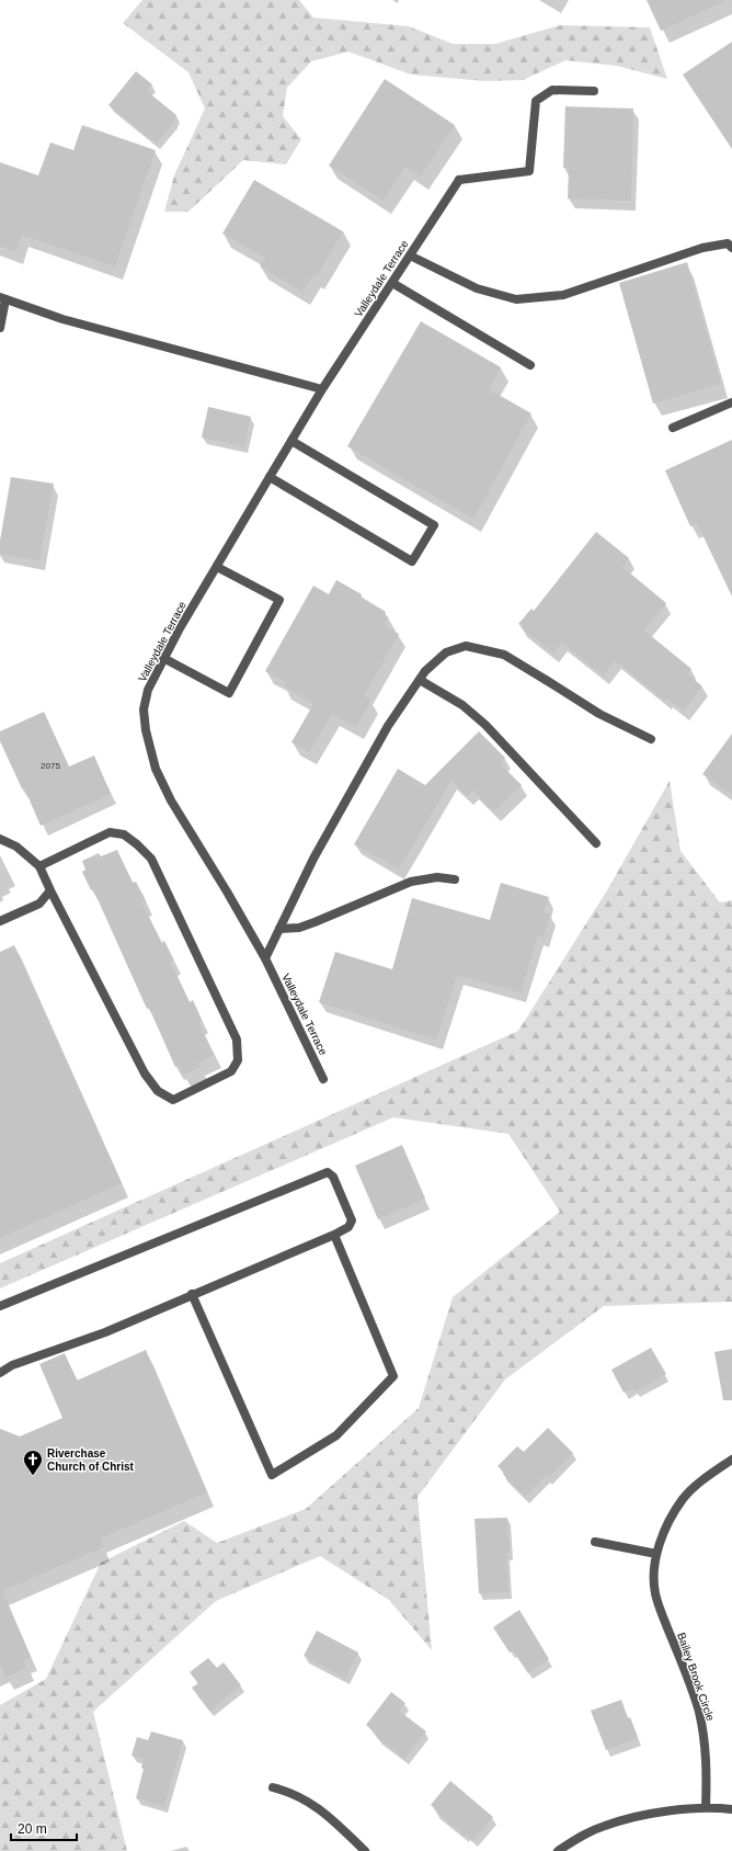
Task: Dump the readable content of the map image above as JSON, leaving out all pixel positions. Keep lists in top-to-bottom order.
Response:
{
  "streets": {
    "street": ["Valleydale Terrace", "Bailey Brook Circle"]
  },
  "places": {
    "church": ["Riverchase Church of Christ"]
  },
  "house_numbers": ["2075"],
  "scale_bar": "20 m"
}
